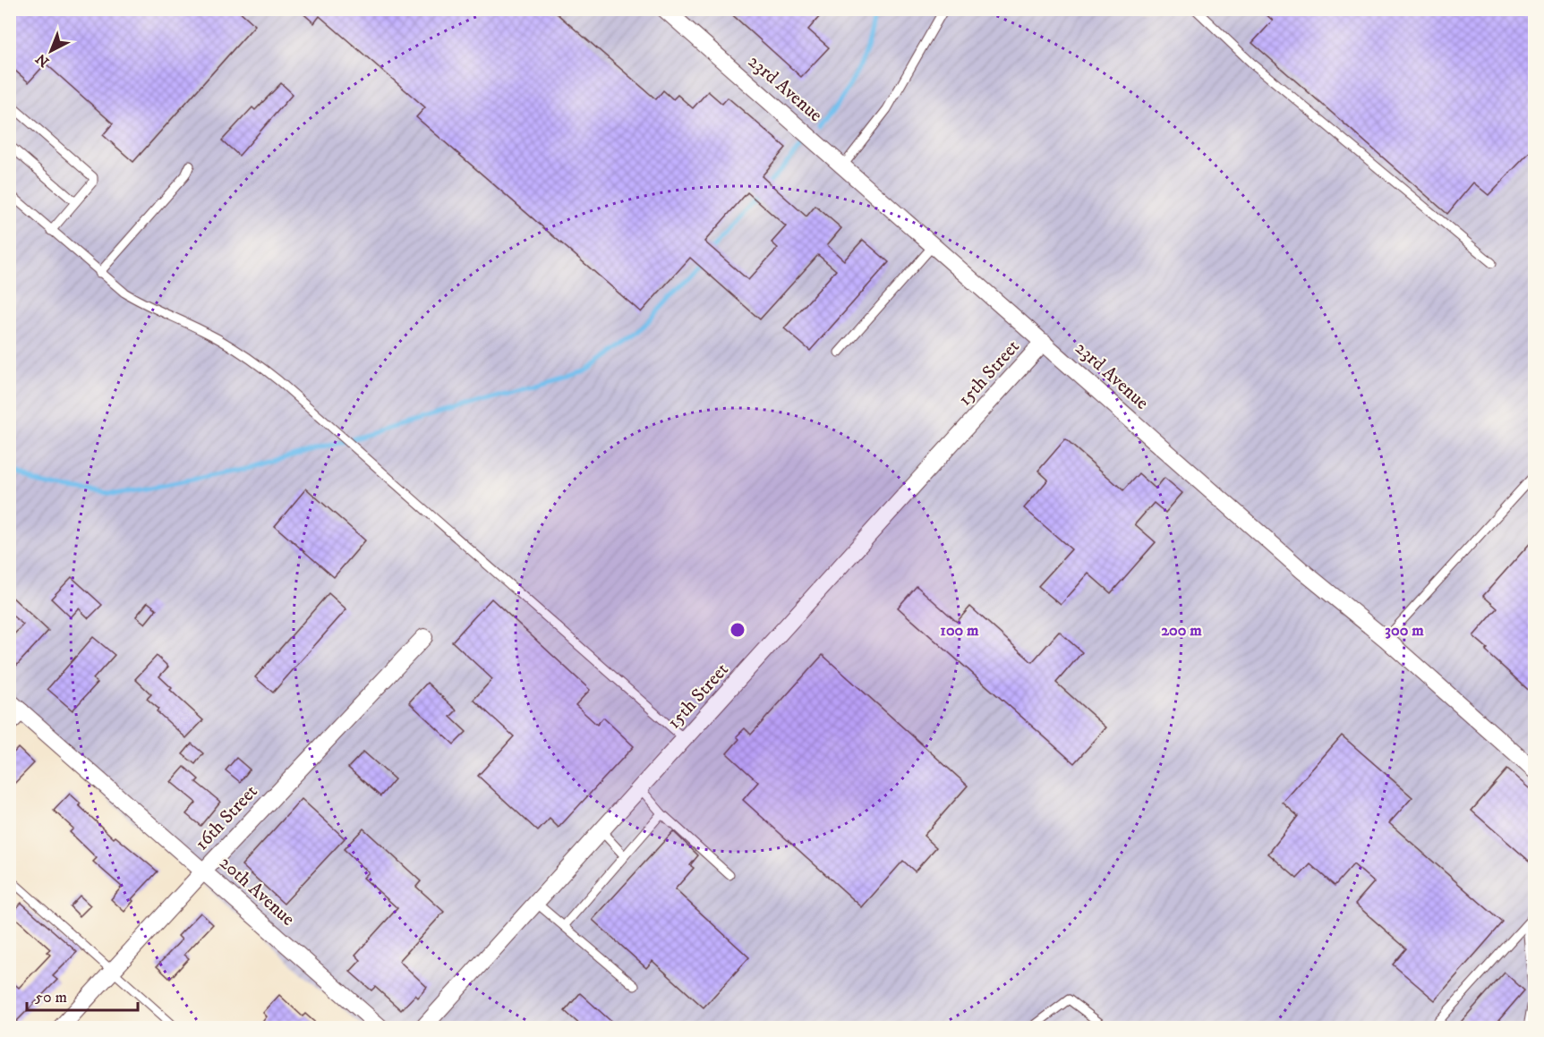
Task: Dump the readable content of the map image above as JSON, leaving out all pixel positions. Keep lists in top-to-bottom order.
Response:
{
  "streets": {
    "street": [
      "23rd Avenue",
      "15th Street",
      "16th Street",
      "20th Avenue"
    ]
  },
  "crossings": [
    ["23rd Avenue", "15th Street"],
    ["16th Street", "20th Avenue"]
  ],
  "scale_bar": "50 m",
  "north": "bottom left",
  "rings": ["100 m", "200 m", "300 m"]
}
